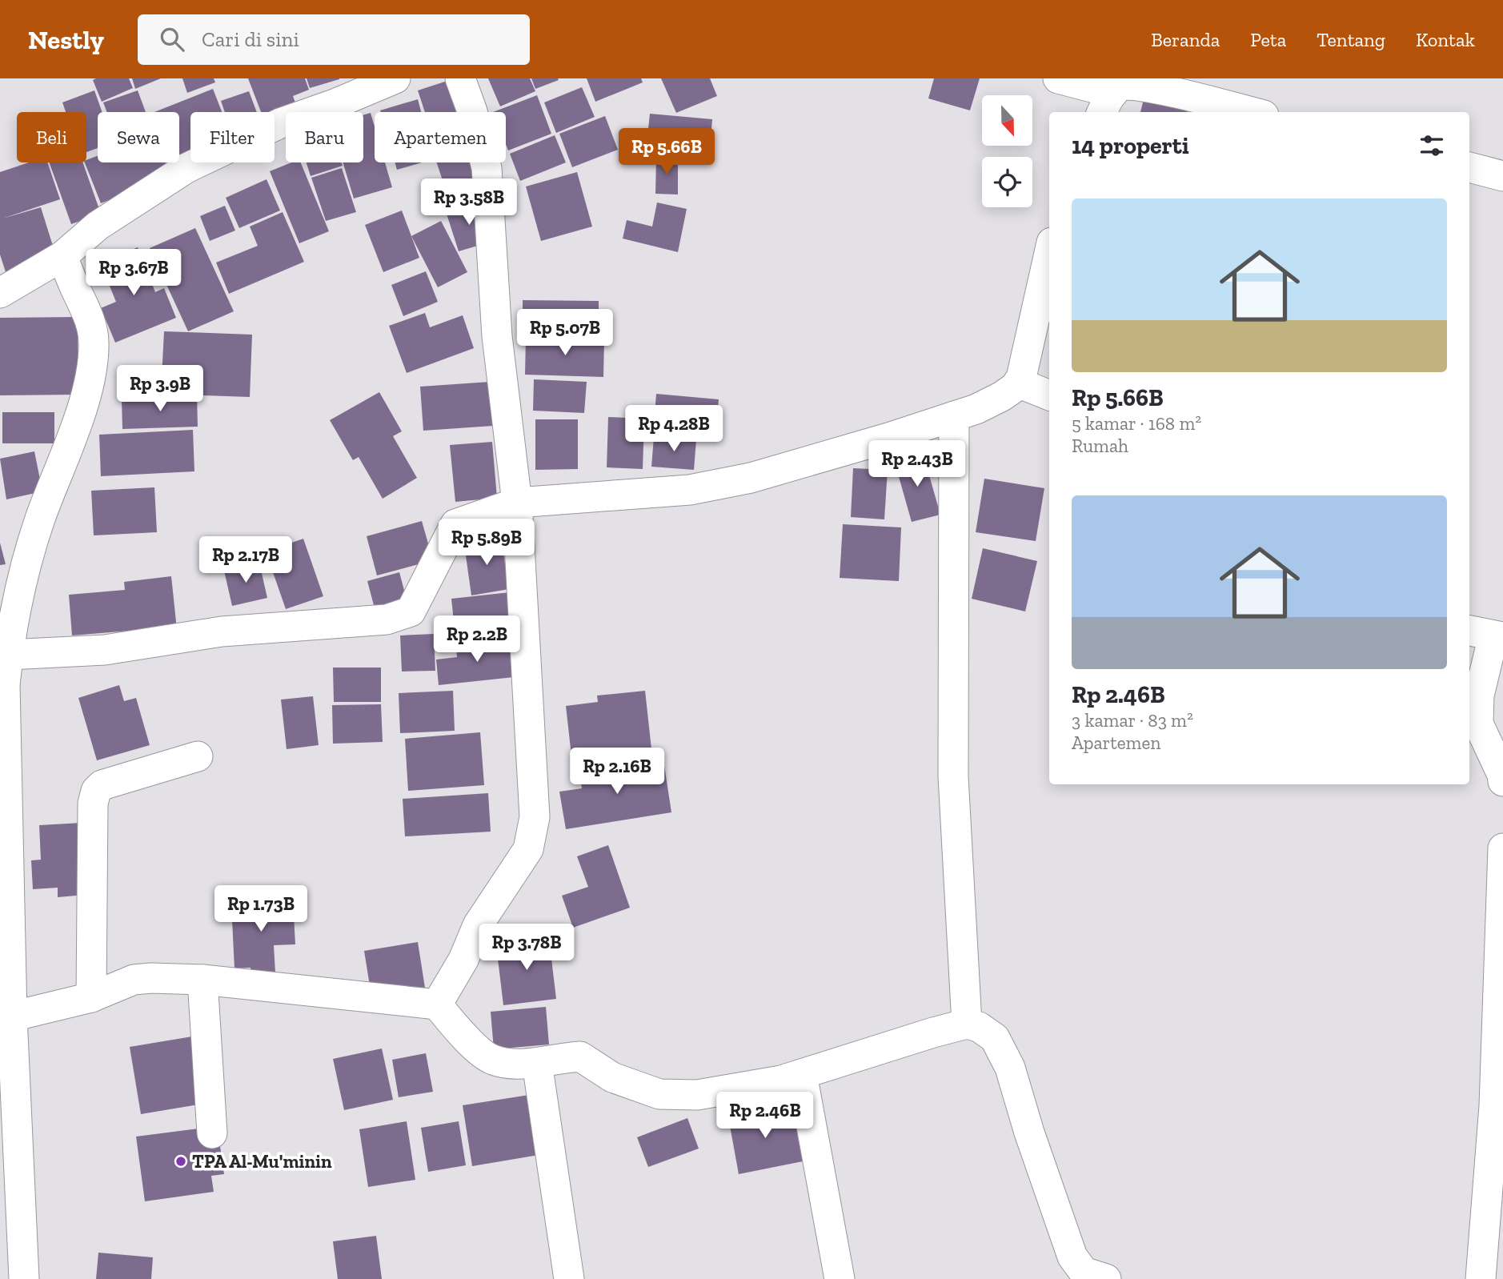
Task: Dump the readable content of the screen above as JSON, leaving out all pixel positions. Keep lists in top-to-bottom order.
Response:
{
  "places": ["TPA Al-Mu'minin"],
  "north": "bottom",
  "page": {
    "header": "Nestly",
    "search": "Cari di sini",
    "nav": [
      "Beranda",
      "Peta",
      "Tentang",
      "Kontak"
    ],
    "chip": [
      "Beli",
      "Sewa",
      "Filter",
      "Baru",
      "Apartemen"
    ],
    "heading": "14 properti",
    "price": [
      "Rp 5.66B",
      "Rp 3.58B",
      "Rp 3.67B",
      "Rp 5.07B",
      "Rp 3.9B",
      "Rp 4.28B",
      "Rp 2.43B",
      "Rp 5.89B",
      "Rp 2.17B",
      "Rp 2.2B",
      "Rp 2.16B",
      "Rp 1.73B",
      "Rp 3.78B",
      "Rp 2.46B"
    ],
    "list": [
      {
        "name": "Rp 5.66B",
        "note": "5 kamar · 168 m² · Rumah"
      },
      {
        "name": "Rp 2.46B",
        "note": "3 kamar · 83 m² · Apartemen"
      }
    ]
  }
}
